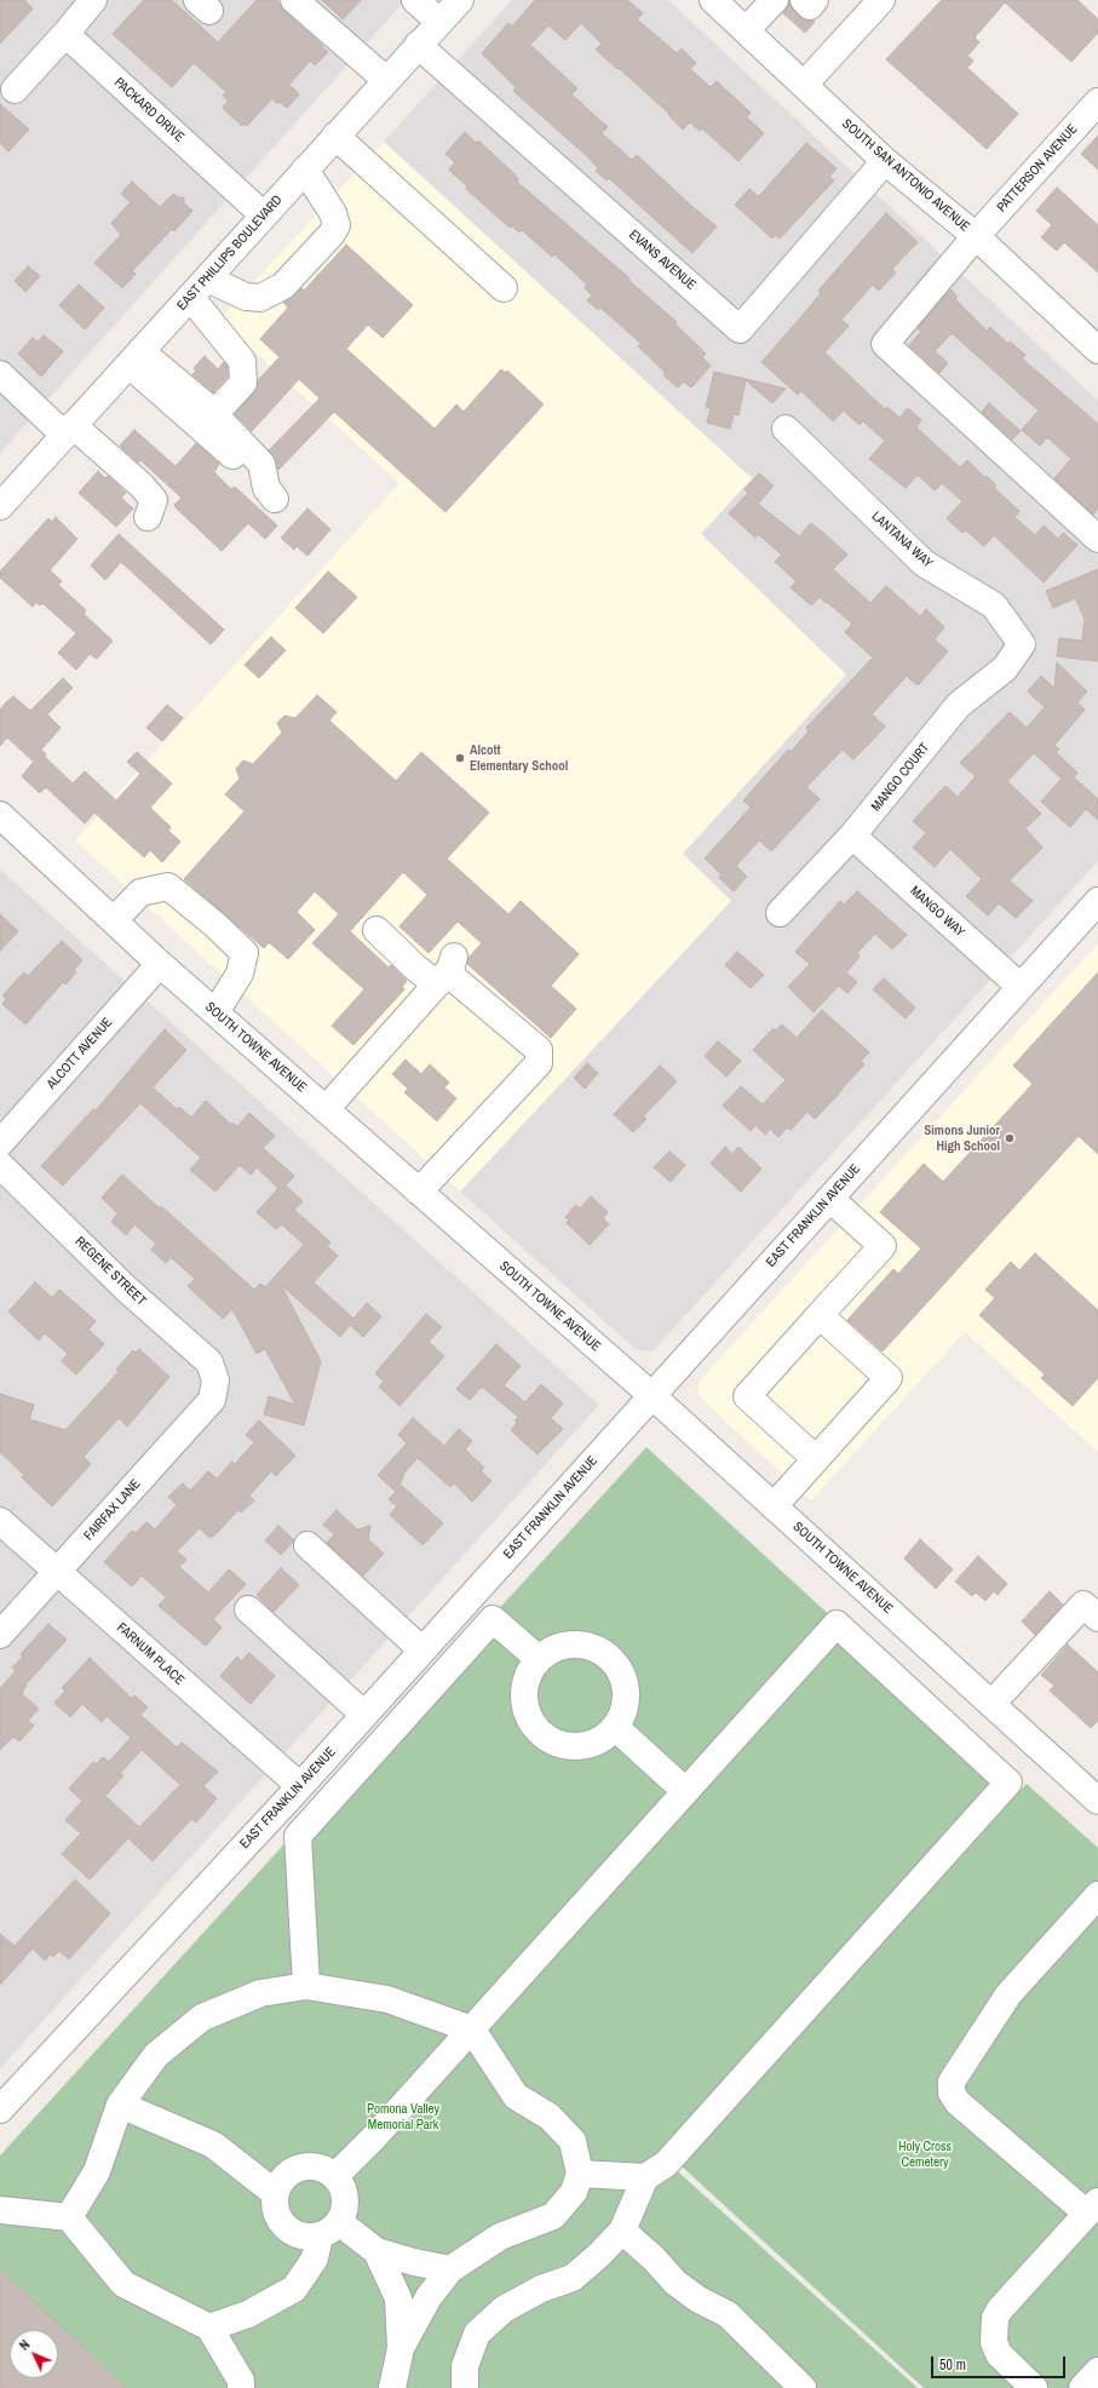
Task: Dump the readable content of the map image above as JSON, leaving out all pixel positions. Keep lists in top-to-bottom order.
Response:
{
  "streets": {
    "street": [
      "PACKARD DRIVE",
      "PATTERSON AVENUE",
      "SOUTH SAN ANTONIO AVENUE",
      "EAST PHILLIPS BOULEVARD",
      "EVANS AVENUE",
      "LANTANA WAY",
      "MANGO COURT",
      "MANGO WAY",
      "SOUTH TOWNE AVENUE",
      "ALCOTT AVENUE",
      "EAST FRANKLIN AVENUE",
      "REGENE STREET",
      "FAIRFAX LANE",
      "FARNUM PLACE"
    ]
  },
  "crossings": [
    ["PACKARD DRIVE", "EAST PHILLIPS BOULEVARD"],
    ["PATTERSON AVENUE", "SOUTH SAN ANTONIO AVENUE"],
    ["SOUTH SAN ANTONIO AVENUE", "EVANS AVENUE"],
    ["EAST PHILLIPS BOULEVARD", "EVANS AVENUE"],
    ["LANTANA WAY", "MANGO COURT"],
    ["MANGO COURT", "MANGO WAY"],
    ["MANGO WAY", "EAST FRANKLIN AVENUE"],
    ["SOUTH TOWNE AVENUE", "ALCOTT AVENUE"],
    ["SOUTH TOWNE AVENUE", "EAST FRANKLIN AVENUE"],
    ["EAST FRANKLIN AVENUE", "FARNUM PLACE"],
    ["REGENE STREET", "FAIRFAX LANE"],
    ["FAIRFAX LANE", "FARNUM PLACE"]
  ],
  "parks": ["Pomona Valley Memorial Park", "Holy Cross Cemetery"],
  "places": ["Alcott Elementary School", "Simons Junior High School"],
  "scale_bar": "50 m",
  "north": "top left"
}
